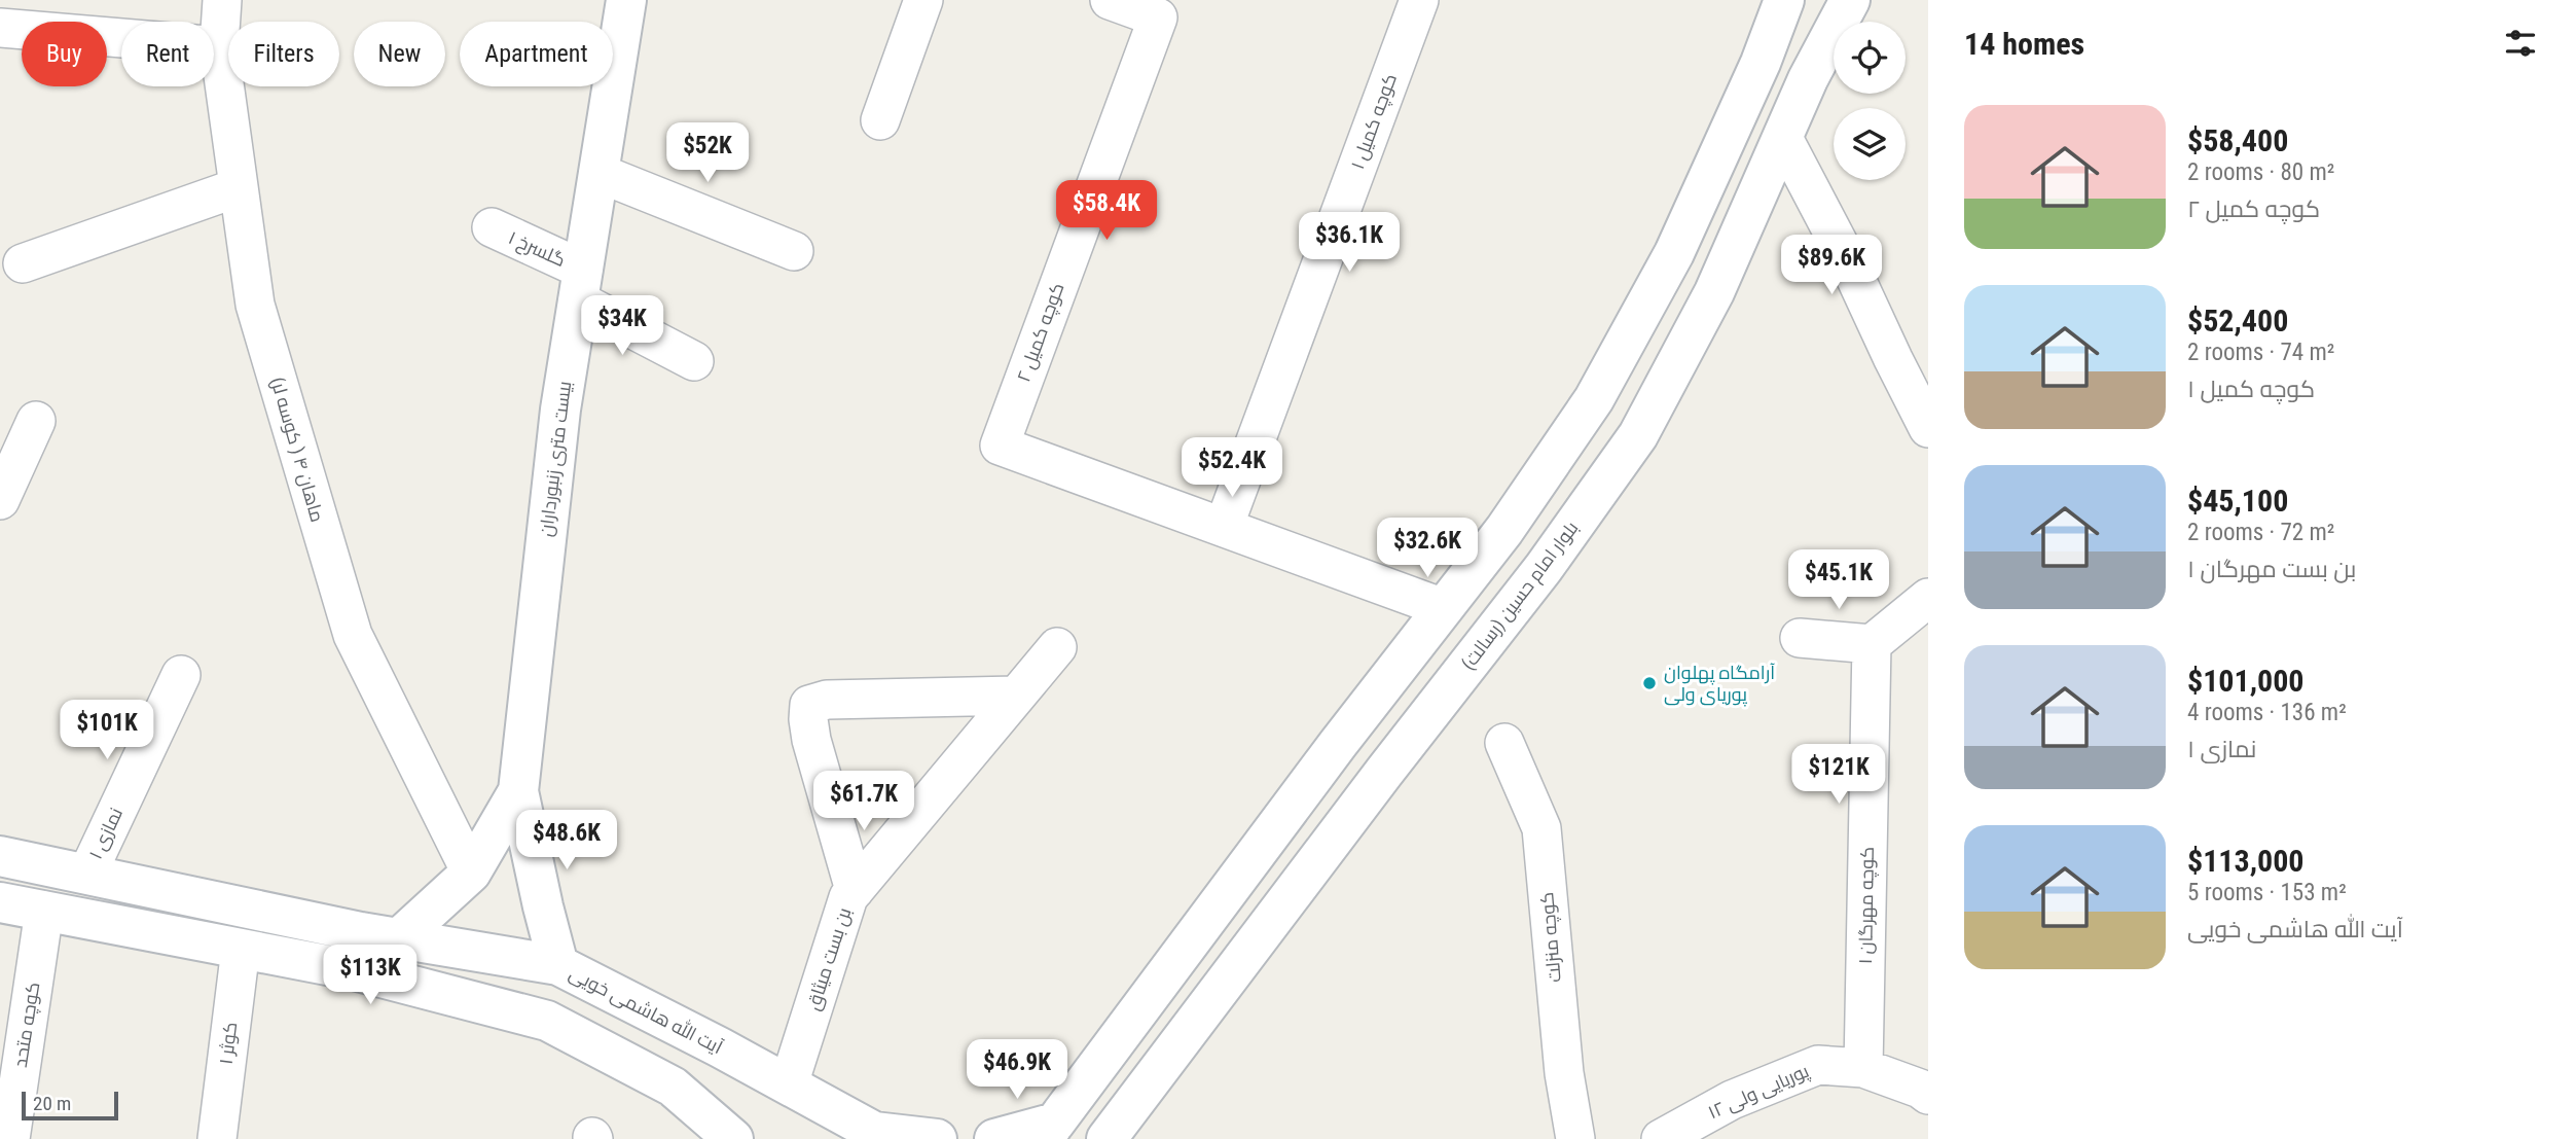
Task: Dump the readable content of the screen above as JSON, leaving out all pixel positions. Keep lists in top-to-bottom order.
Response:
{
  "streets": {
    "street": [
      "کوچه کمیل ۱",
      "گلسرخ ۱",
      "کوچه کمیل ۲",
      "ماهان ۴ ( کوسه لر)",
      "بیست متری زنبورداران",
      "بلوار امام حسین (رسالت)",
      "نمازی ۱",
      "کوچه مهرگان ۱",
      "کوچه منزلت",
      "بن بست میثاق",
      "آیت الله هاشمی خویی",
      "کوچه متحد",
      "کوثر ۱",
      "پوریایی ولی ۱۲"
    ]
  },
  "crossings": [
    ["کوچه کمیل ۱", "کوچه کمیل ۲"],
    ["گلسرخ ۱", "بیست متری زنبورداران"],
    ["ماهان ۴ ( کوسه لر)", "بیست متری زنبورداران"],
    ["بیست متری زنبورداران", "آیت الله هاشمی خویی"],
    ["نمازی ۱", "آیت الله هاشمی خویی"],
    ["کوچه مهرگان ۱", "پوریایی ولی ۱۲"],
    ["بن بست میثاق", "آیت الله هاشمی خویی"]
  ],
  "places": ["آرامگاه پهلوان پوریای ولی"],
  "scale_bar": "20 m",
  "page": {
    "heading": "14 homes",
    "chip": [
      "Buy",
      "Rent",
      "Filters",
      "New",
      "Apartment"
    ],
    "list": [
      {
        "name": "$58,400",
        "note": "2 rooms · 80 m² · کوچه کمیل ۲"
      },
      {
        "name": "$52,400",
        "note": "2 rooms · 74 m² · کوچه کمیل ۱"
      },
      {
        "name": "$45,100",
        "note": "2 rooms · 72 m² · بن بست مهرگان ۱"
      },
      {
        "name": "$101,000",
        "note": "4 rooms · 136 m² · نمازی ۱"
      },
      {
        "name": "$113,000",
        "note": "5 rooms · 153 m² · آیت الله هاشمی خویی"
      }
    ],
    "price": [
      "$52K",
      "$58.4K",
      "$36.1K",
      "$89.6K",
      "$34K",
      "$52.4K",
      "$32.6K",
      "$45.1K",
      "$101K",
      "$121K",
      "$61.7K",
      "$48.6K",
      "$113K",
      "$46.9K"
    ],
    "scale": "20 m"
  }
}
